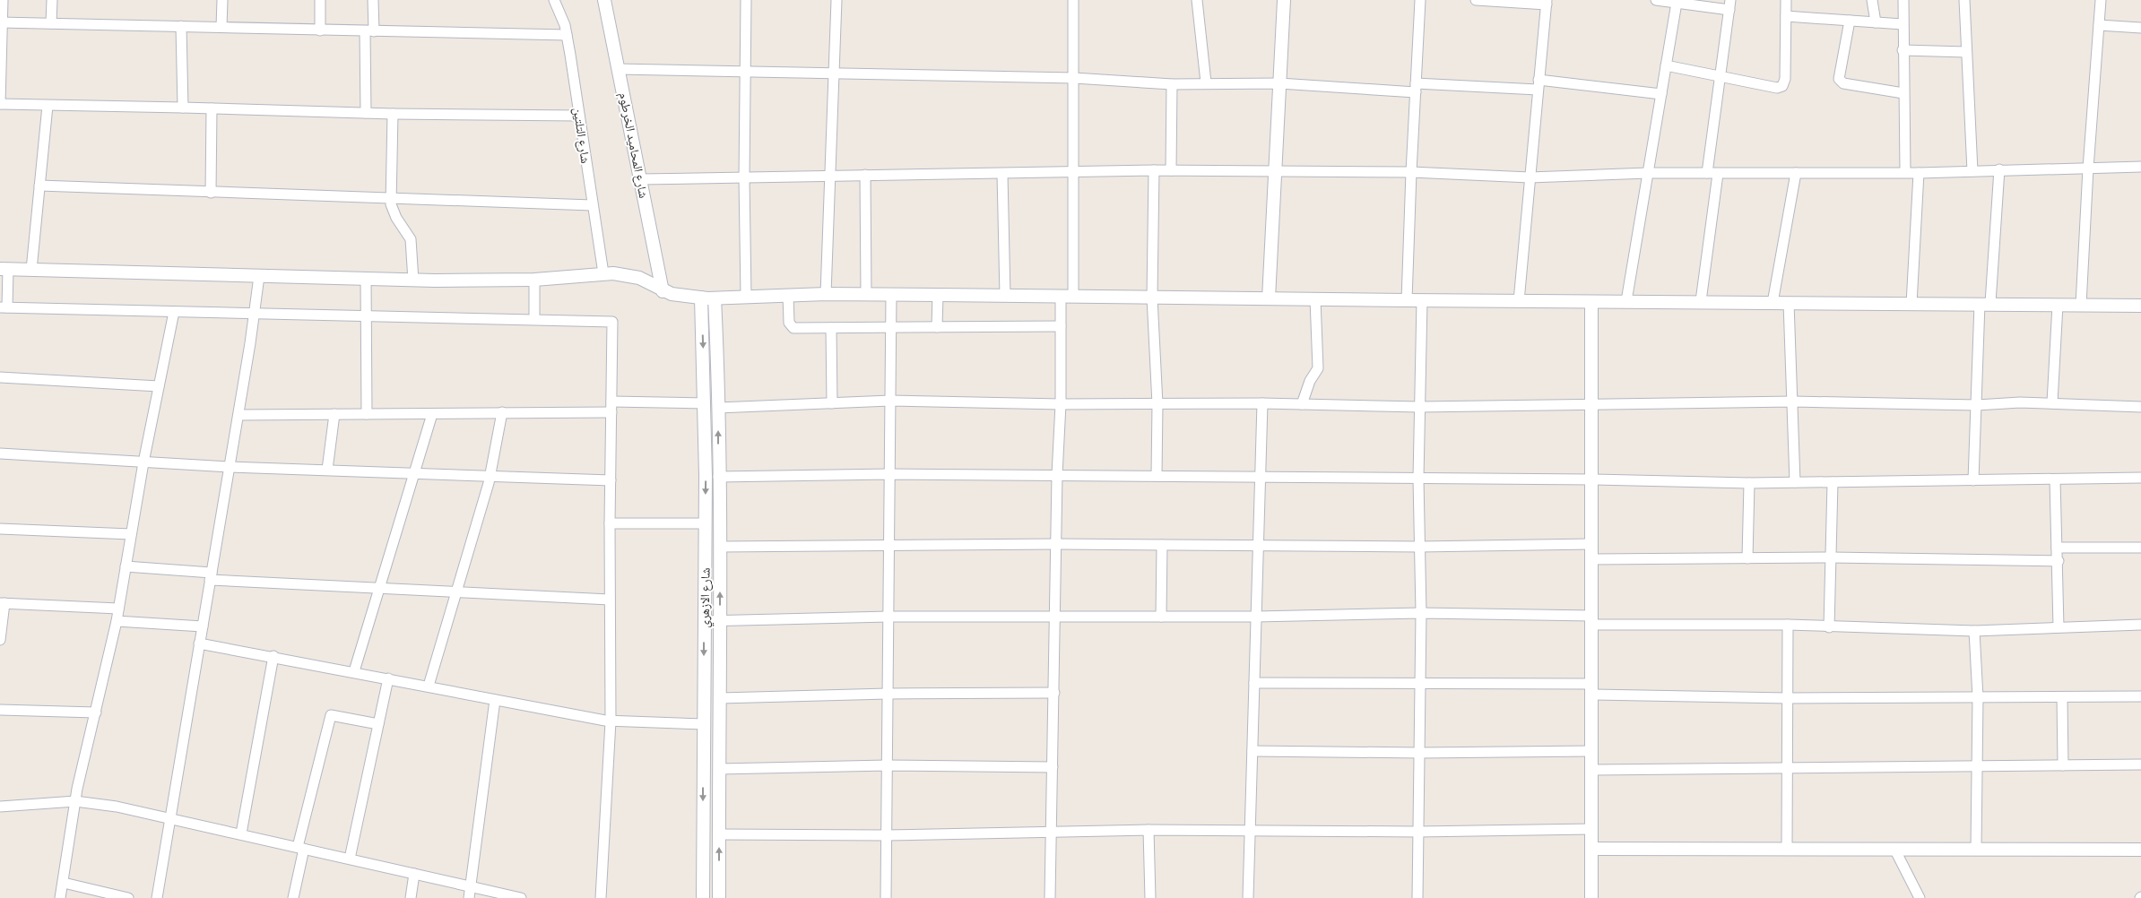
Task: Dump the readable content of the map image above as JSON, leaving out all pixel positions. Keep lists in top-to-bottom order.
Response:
{
  "streets": {
    "street": ["شارع التلتين", "شارع المحاميد الخرطوم", "شارع الازهري"]
  }
}
